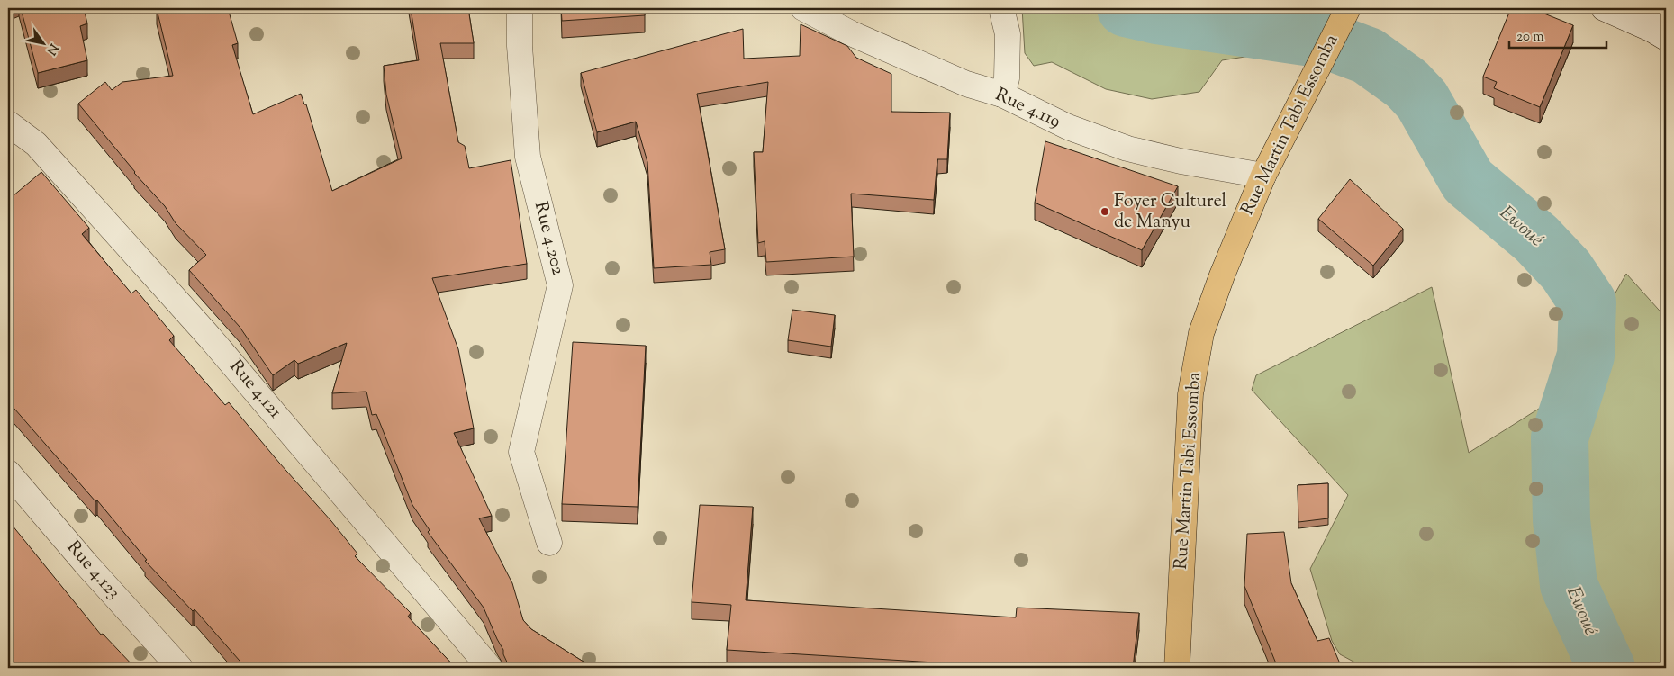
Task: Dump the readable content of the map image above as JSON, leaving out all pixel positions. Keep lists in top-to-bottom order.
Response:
{
  "streets": {
    "main road": ["Rue Martin Tabi Essomba"],
    "street": [
      "Rue 4.119",
      "Rue 4.202",
      "Rue 4.121",
      "Rue 4.123"
    ]
  },
  "crossings": [
    ["Rue 4.119", "Rue Martin Tabi Essomba"]
  ],
  "water": ["Ewoué"],
  "places": ["Foyer Culturel de Manyu"],
  "scale_bar": "20 m",
  "north": "bottom right"
}
